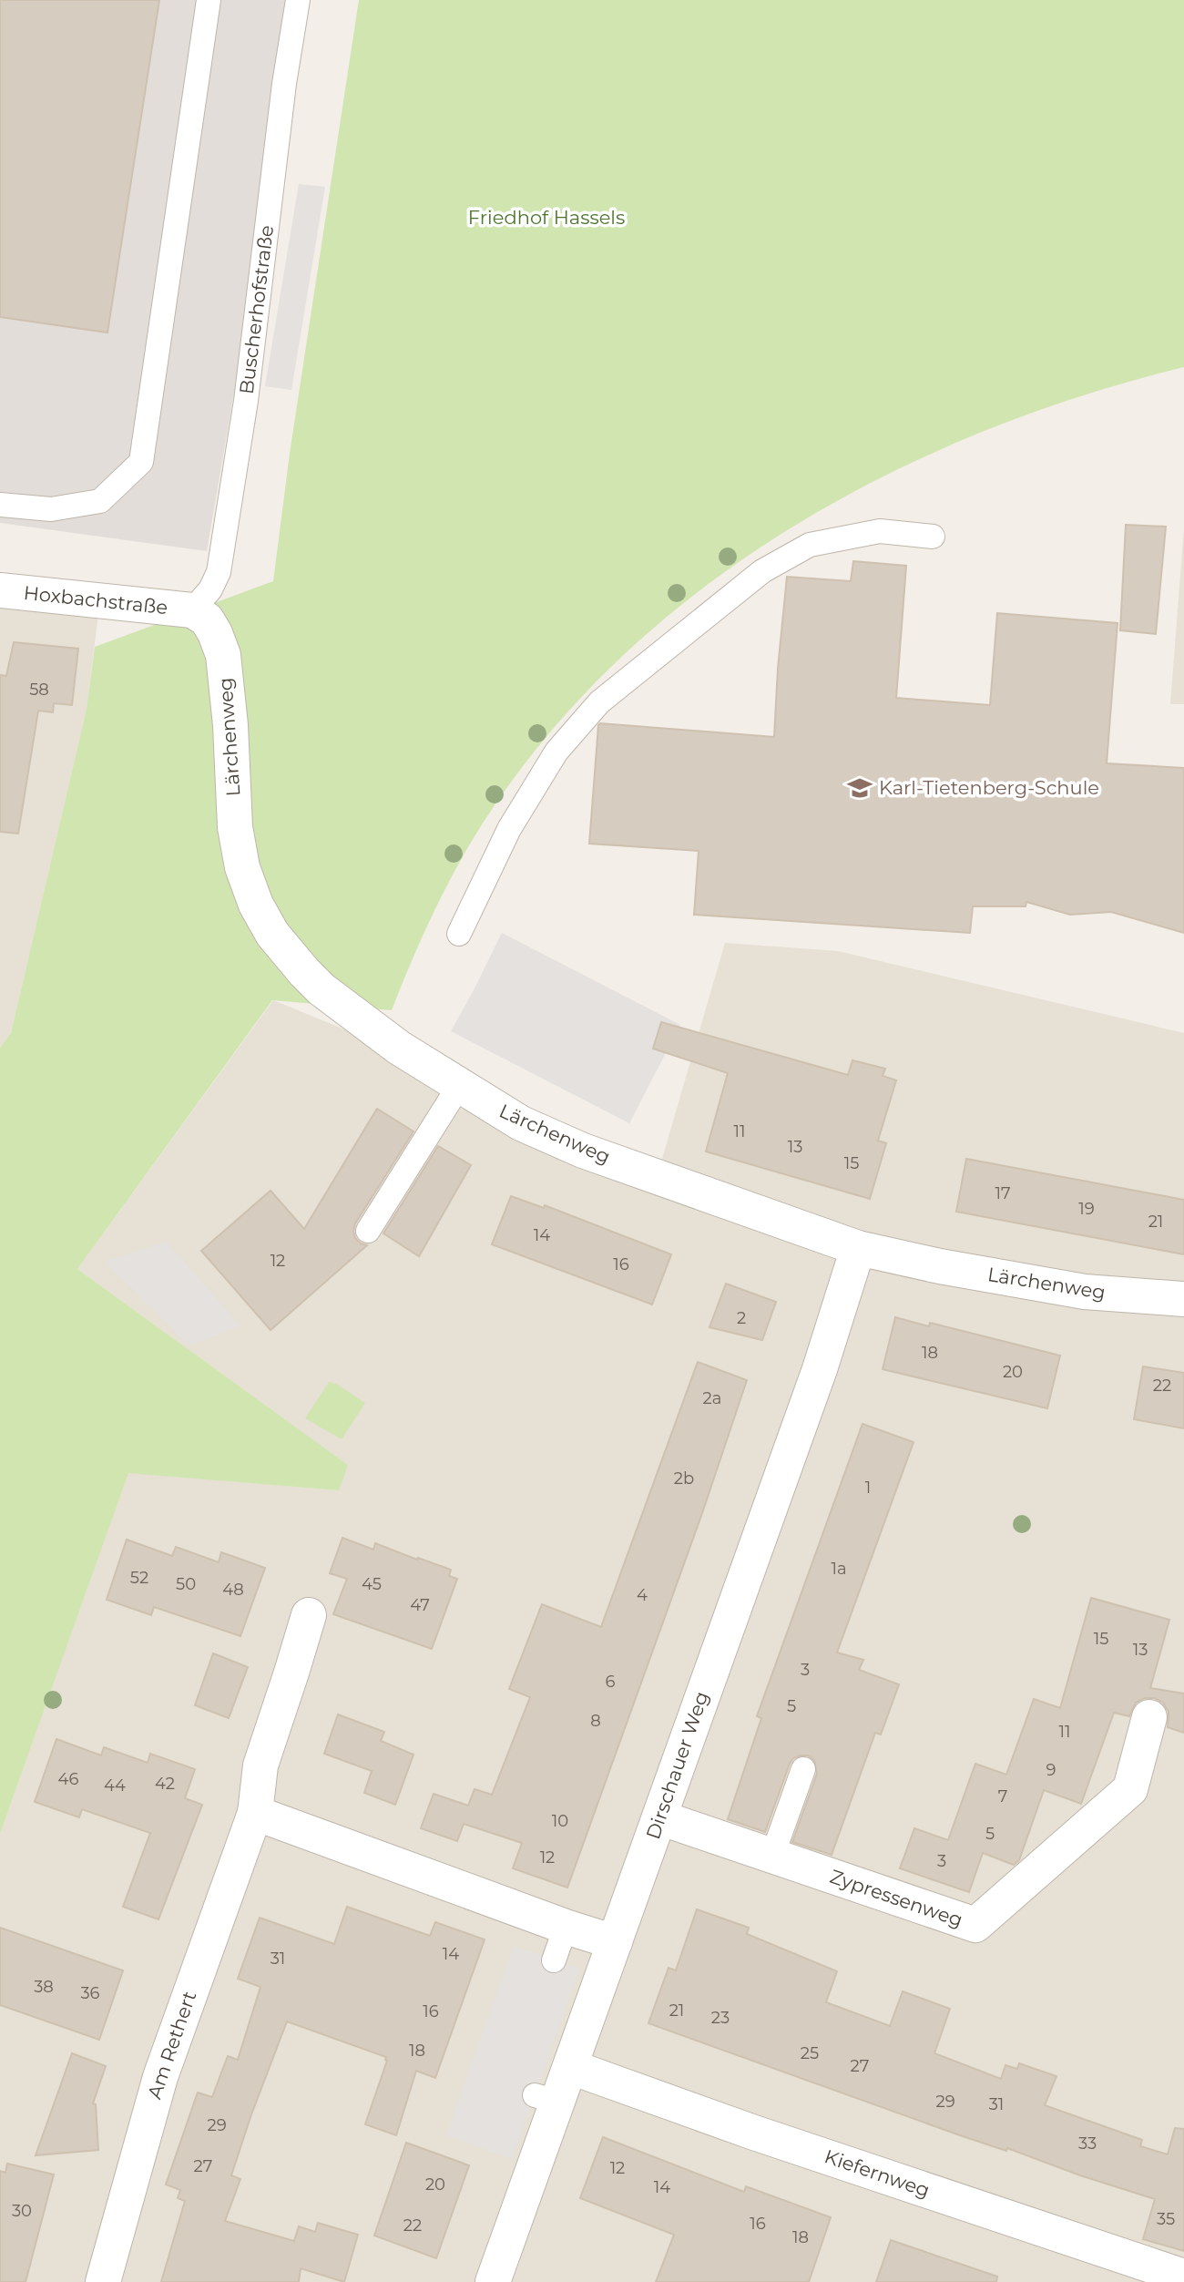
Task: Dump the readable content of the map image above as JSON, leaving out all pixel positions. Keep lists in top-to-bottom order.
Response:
{
  "streets": {
    "street": [
      "Hoxbachstraße",
      "Lärchenweg",
      "Dirschauer Weg",
      "Zypressenweg",
      "Am Rethert",
      "Kiefernweg"
    ],
    "lane": ["Buscherhofstraße"]
  },
  "crossings": [
    ["Buscherhofstraße", "Hoxbachstraße"],
    ["Buscherhofstraße", "Lärchenweg"],
    ["Hoxbachstraße", "Lärchenweg"],
    ["Lärchenweg", "Dirschauer Weg"],
    ["Dirschauer Weg", "Zypressenweg"],
    ["Dirschauer Weg", "Kiefernweg"]
  ],
  "parks": ["Friedhof Hassels"],
  "places": {
    "school or university": ["Karl-Tietenberg-Schule"]
  },
  "house_numbers": [
    "58",
    "11",
    "13",
    "15",
    "17",
    "19",
    "21",
    "14",
    "12",
    "16",
    "2",
    "18",
    "20",
    "22",
    "2a",
    "2b",
    "1",
    "1a",
    "52",
    "50",
    "45",
    "48",
    "4",
    "47",
    "15",
    "13",
    "3",
    "6",
    "5",
    "8",
    "11",
    "9",
    "46",
    "42",
    "44",
    "7",
    "10",
    "5",
    "12",
    "3",
    "14",
    "31",
    "38",
    "36",
    "21",
    "16",
    "23",
    "18",
    "25",
    "27",
    "29",
    "31",
    "29",
    "33",
    "27",
    "12",
    "20",
    "14",
    "30",
    "35",
    "16",
    "22",
    "18"
  ]
}
